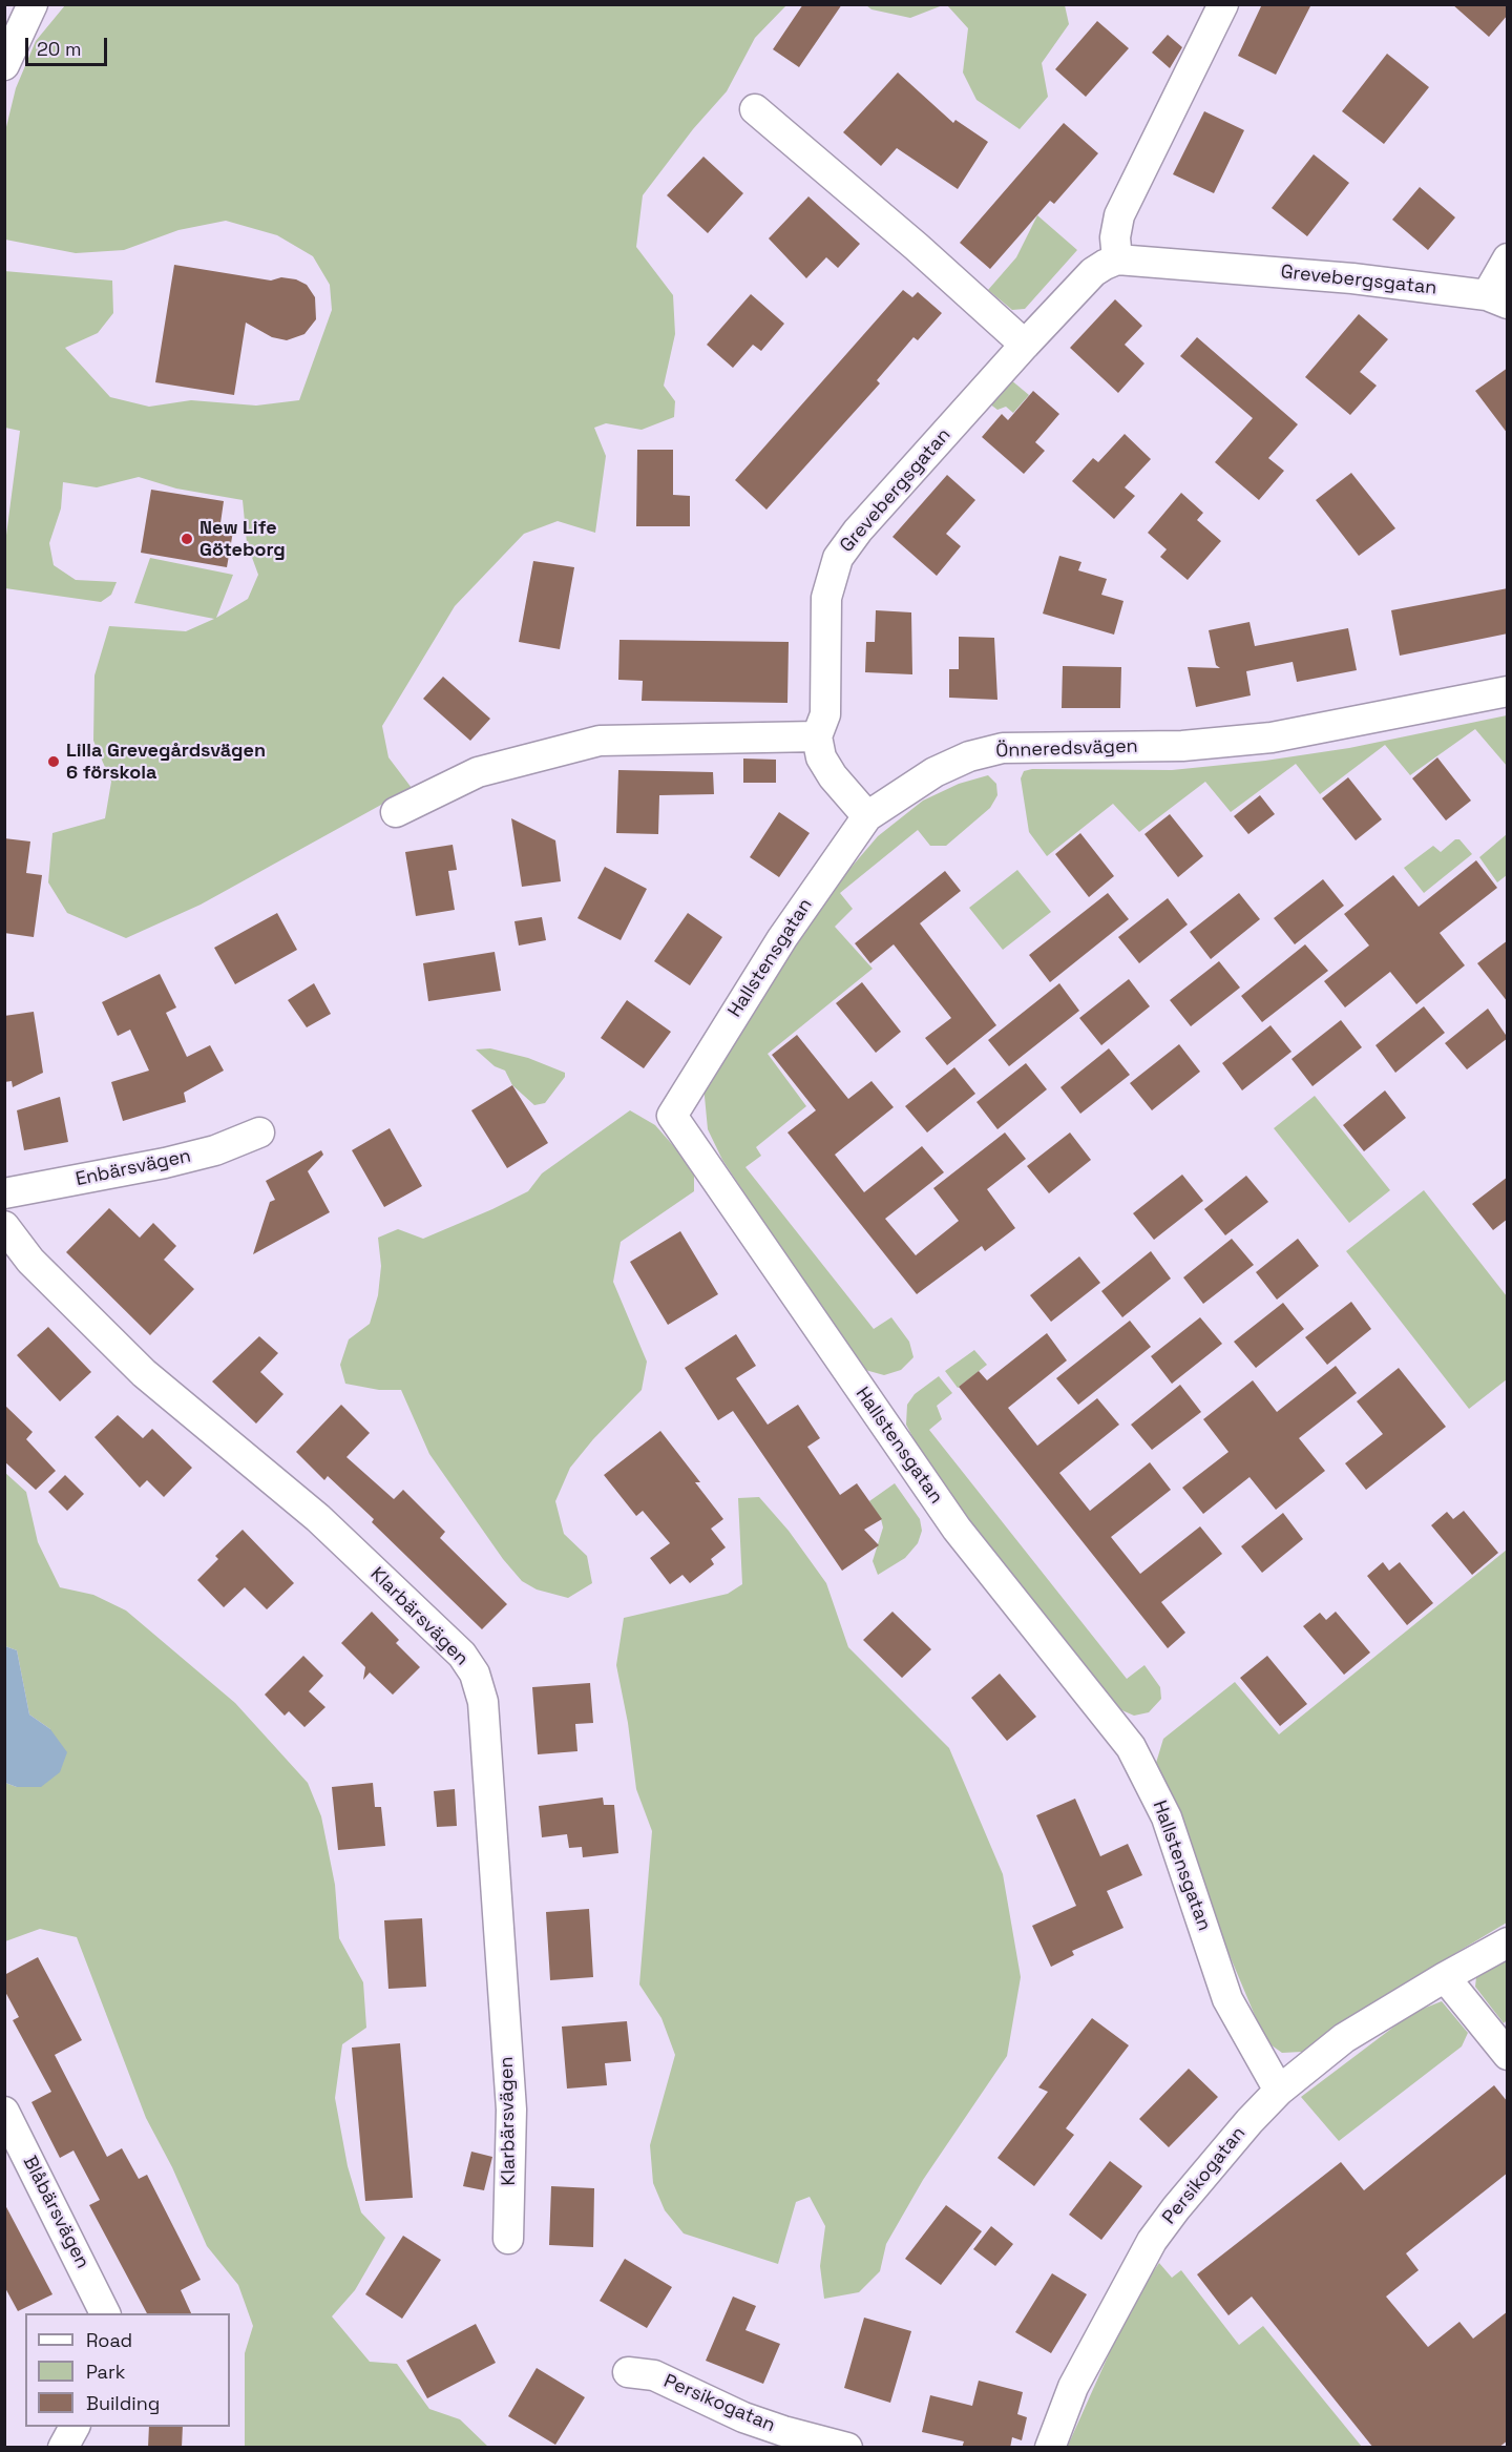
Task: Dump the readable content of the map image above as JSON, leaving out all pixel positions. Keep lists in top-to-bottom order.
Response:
{
  "streets": {
    "street": [
      "Grevebergsgatan",
      "Önneredsvägen",
      "Hallstensgatan",
      "Enbärsvägen",
      "Klarbärsvägen",
      "Persikogatan",
      "Blåbärsvägen"
    ]
  },
  "crossings": [
    ["Önneredsvägen", "Hallstensgatan"],
    ["Hallstensgatan", "Persikogatan"]
  ],
  "places": ["New Life Göteborg", "Lilla Grevegårdsvägen 6 förskola"],
  "legend": ["Road", "Park", "Building"],
  "scale_bar": "20 m"
}
